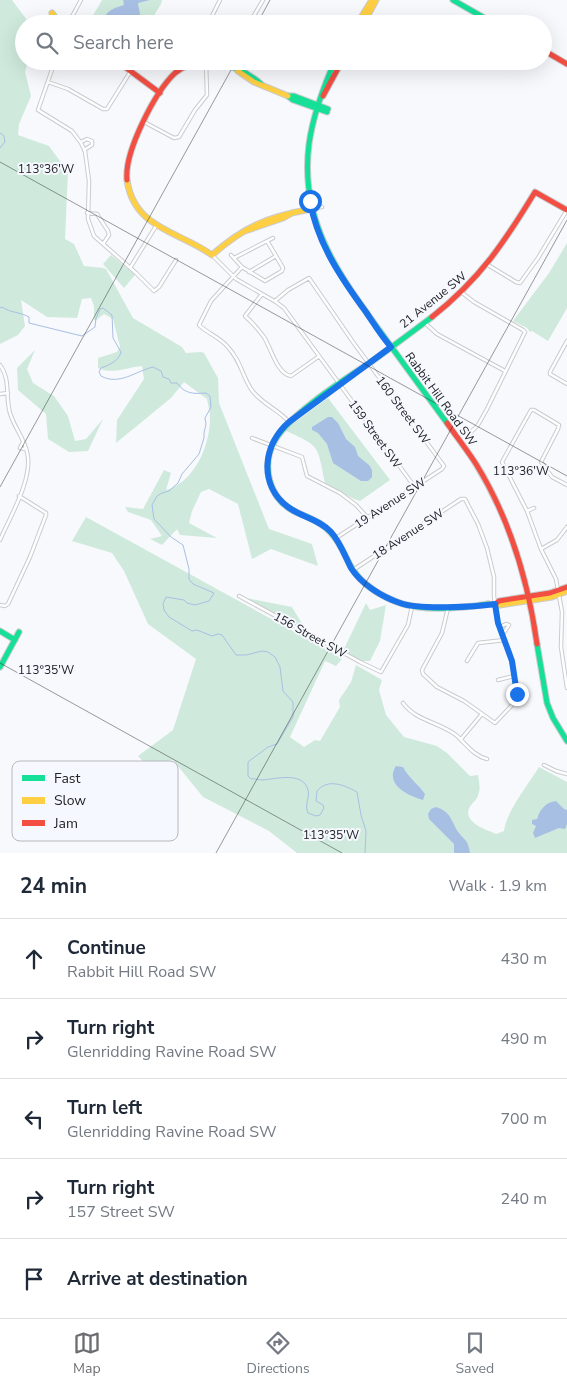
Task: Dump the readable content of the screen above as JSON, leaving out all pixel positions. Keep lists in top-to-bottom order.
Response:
{
  "streets": {
    "street": [
      "21 Avenue SW",
      "Rabbit Hill Road SW",
      "160 Street SW",
      "159 Street SW",
      "19 Avenue SW",
      "18 Avenue SW",
      "156 Street SW"
    ]
  },
  "crossings": [
    ["21 Avenue SW", "Rabbit Hill Road SW"],
    ["21 Avenue SW", "160 Street SW"],
    ["21 Avenue SW", "159 Street SW"],
    ["160 Street SW", "159 Street SW"],
    ["160 Street SW", "19 Avenue SW"],
    ["159 Street SW", "19 Avenue SW"]
  ],
  "legend": ["Fast", "Slow", "Jam"],
  "page": {
    "search": "Search here",
    "heading": ["24 min", "Walk · 1.9 km"],
    "list": [
      ["Continue", "Rabbit Hill Road SW", "430 m"],
      ["Turn right", "Glenridding Ravine Road SW", "490 m"],
      ["Turn left", "Glenridding Ravine Road SW", "700 m"],
      ["Turn right", "157 Street SW", "240 m"],
      "Arrive at destination"
    ],
    "nav": ["Map", "Directions", "Saved"]
  },
  "coordinates": ["113°36'W", "113°35'W"]
}
